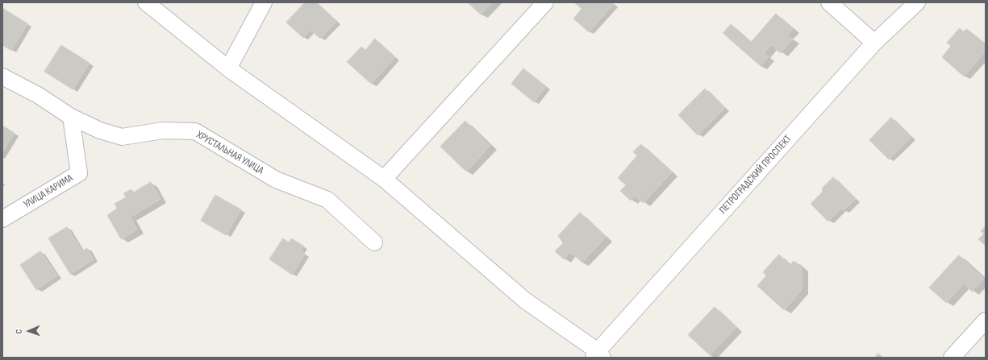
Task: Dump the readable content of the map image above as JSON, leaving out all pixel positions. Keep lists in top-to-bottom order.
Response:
{
  "streets": {
    "street": ["ХРУСТАЛЬНАЯ УЛИЦА", "ПЕТРОГРАДСКИЙ ПРОСПЕКТ", "УЛИЦА КАРИМА"]
  },
  "crossings": [
    ["ХРУСТАЛЬНАЯ УЛИЦА", "УЛИЦА КАРИМА"]
  ],
  "north": "left"
}
